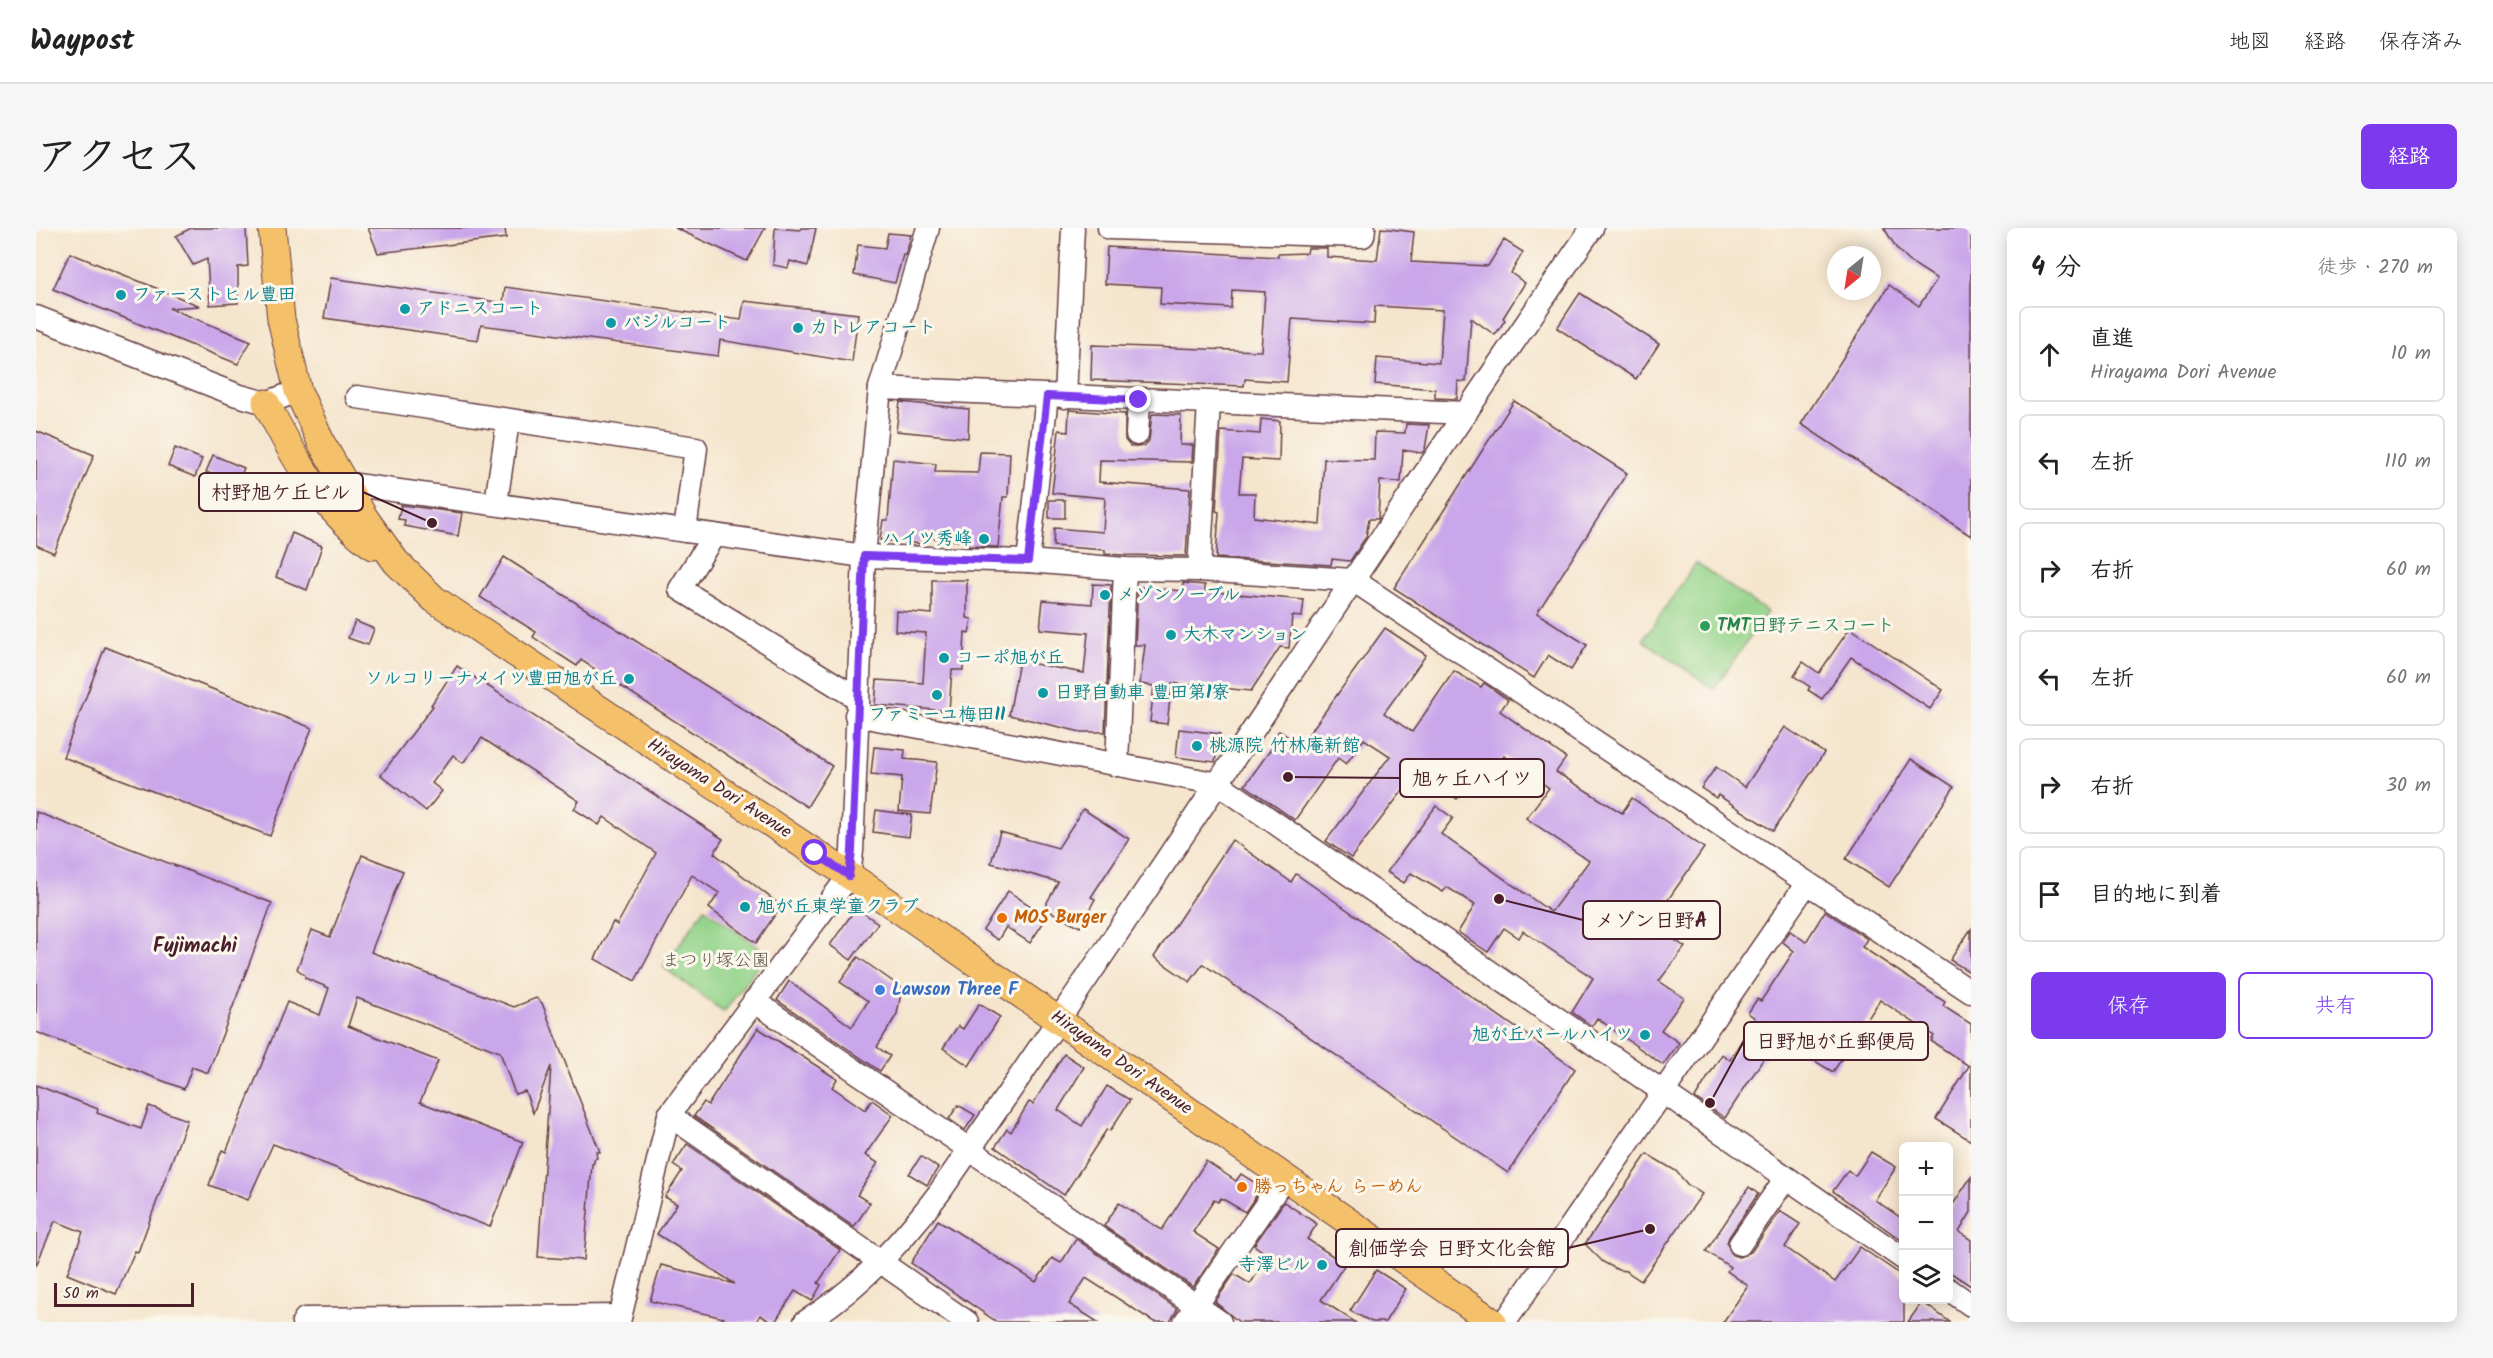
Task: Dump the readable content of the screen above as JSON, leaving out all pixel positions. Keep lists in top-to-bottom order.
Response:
{
  "streets": {
    "main road": ["Hirayama Dori Avenue"]
  },
  "districts": ["Fujimachi"],
  "parks": ["まつり塚公園"],
  "places": [
    "ファーストヒル豊田",
    "アドニスコート",
    "バジルコート",
    "カトレアコート",
    "村野旭ケ丘ビル",
    "ハイツ秀峰",
    "メゾンノーブル",
    "TMT日野テニスコート",
    "大木マンション",
    "コーポ旭が丘",
    "ソルコリーナメイツ豊田旭が丘",
    "日野自動車 豊田第1寮",
    "ファミーユ梅田II",
    "桃源院 竹林庵新館",
    "旭ヶ丘ハイツ",
    "メゾン日野A",
    "旭が丘東学童クラブ",
    "MOS Burger",
    "Lawson Three F",
    "旭が丘パールハイツ",
    "日野旭が丘郵便局",
    "勝っちゃん らーめん",
    "創価学会 日野文化会館",
    "寺澤ビル"
  ],
  "scale_bar": "50 m",
  "north": "bottom left",
  "page": {
    "header": "Waypost",
    "nav": ["地図", "経路", "保存済み"],
    "title": "アクセス",
    "buttons": [
      "経路",
      ["保存", "共有"]
    ],
    "heading": ["4 分", "徒歩 · 270 m"],
    "list": [
      ["直進", "Hirayama Dori Avenue", "10 m"],
      ["左折", "110 m"],
      ["右折", "60 m"],
      ["左折", "60 m"],
      ["右折", "30 m"],
      "目的地に到着"
    ],
    "map_buttons": ["+", "−"],
    "scale": "50 m"
  }
}
